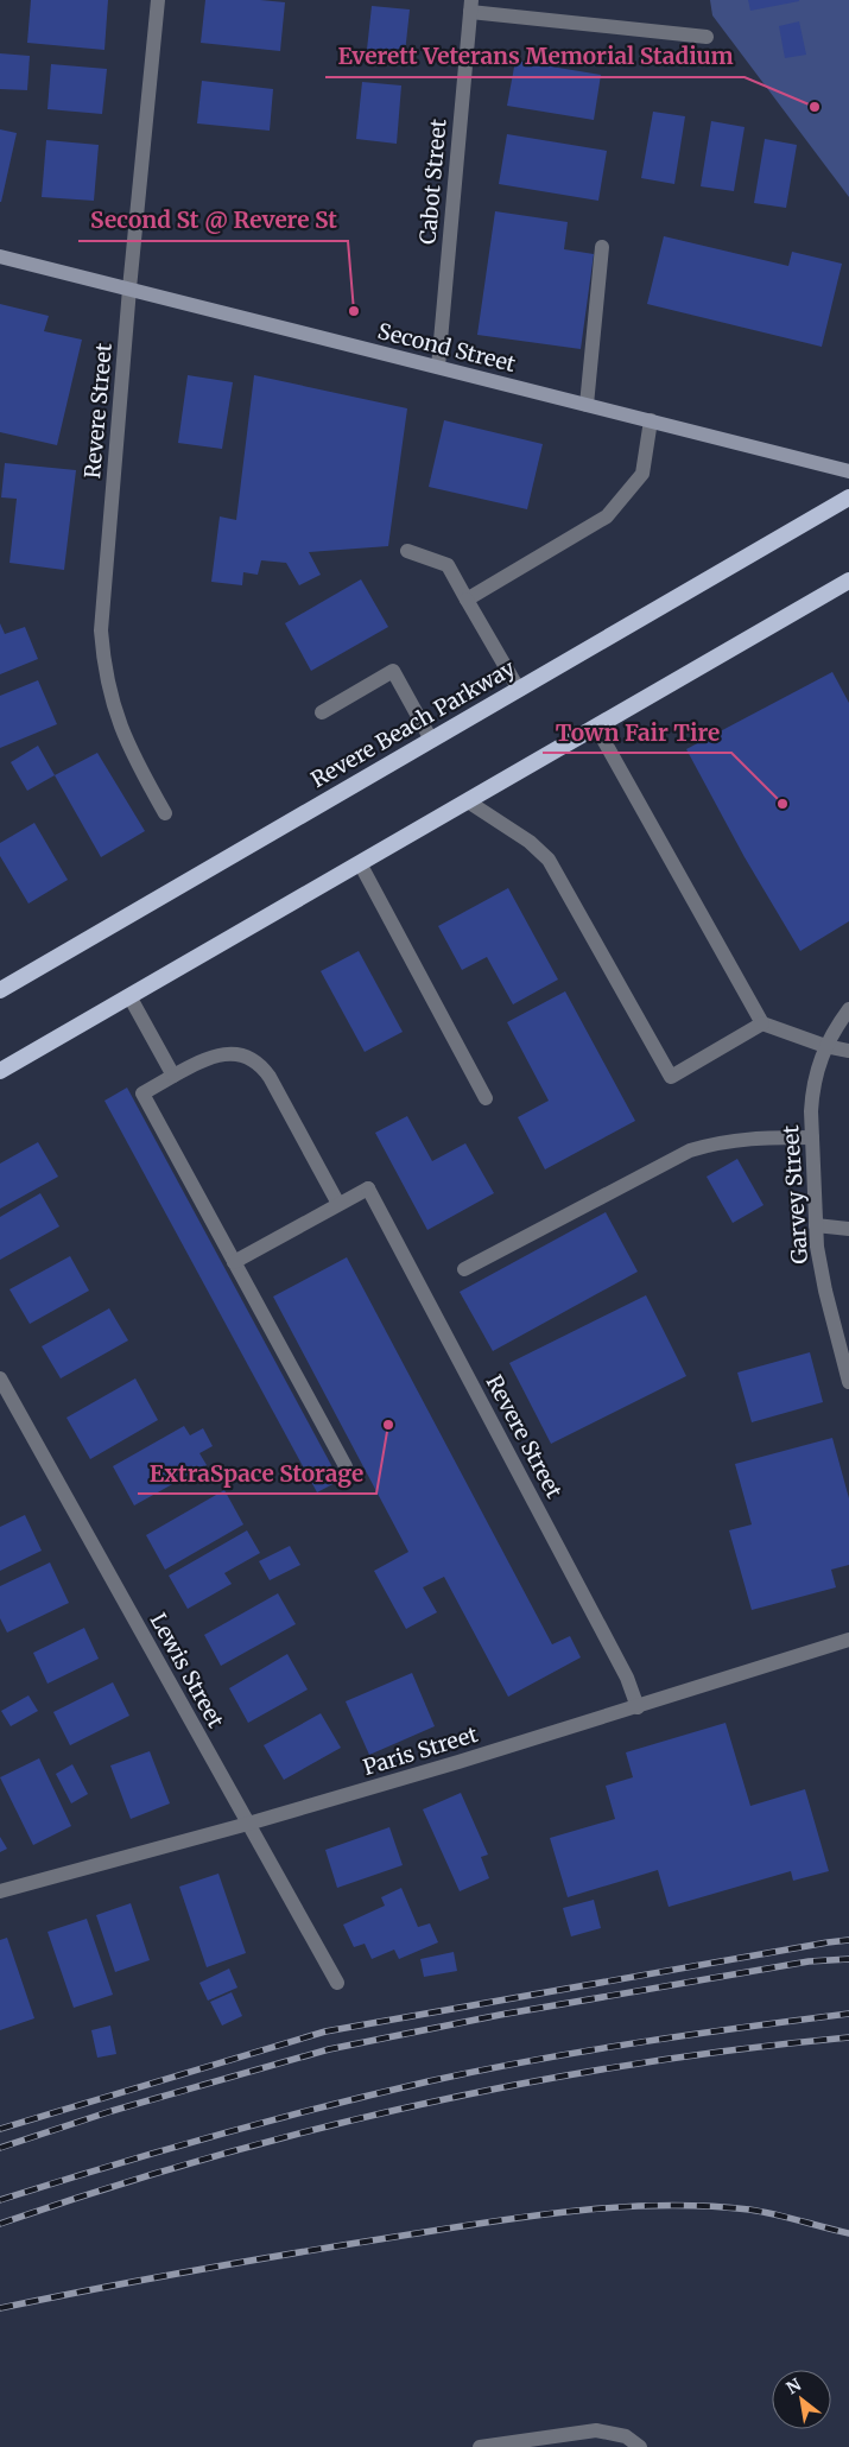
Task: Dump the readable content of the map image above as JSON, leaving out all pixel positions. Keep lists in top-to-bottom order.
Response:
{
  "streets": {
    "highway": ["Revere Beach Parkway"],
    "main road": ["Second Street"],
    "street": [
      "Cabot Street",
      "Revere Street",
      "Garvey Street",
      "Lewis Street",
      "Paris Street"
    ]
  },
  "crossings": [
    ["Cabot Street", "Second Street"],
    ["Second Street", "Revere Street"],
    ["Revere Street", "Paris Street"],
    ["Lewis Street", "Paris Street"]
  ],
  "places": [
    "Everett Veterans Memorial Stadium",
    "Second St @ Revere St",
    "Town Fair Tire",
    "ExtraSpace Storage"
  ],
  "north": "top left"
}
